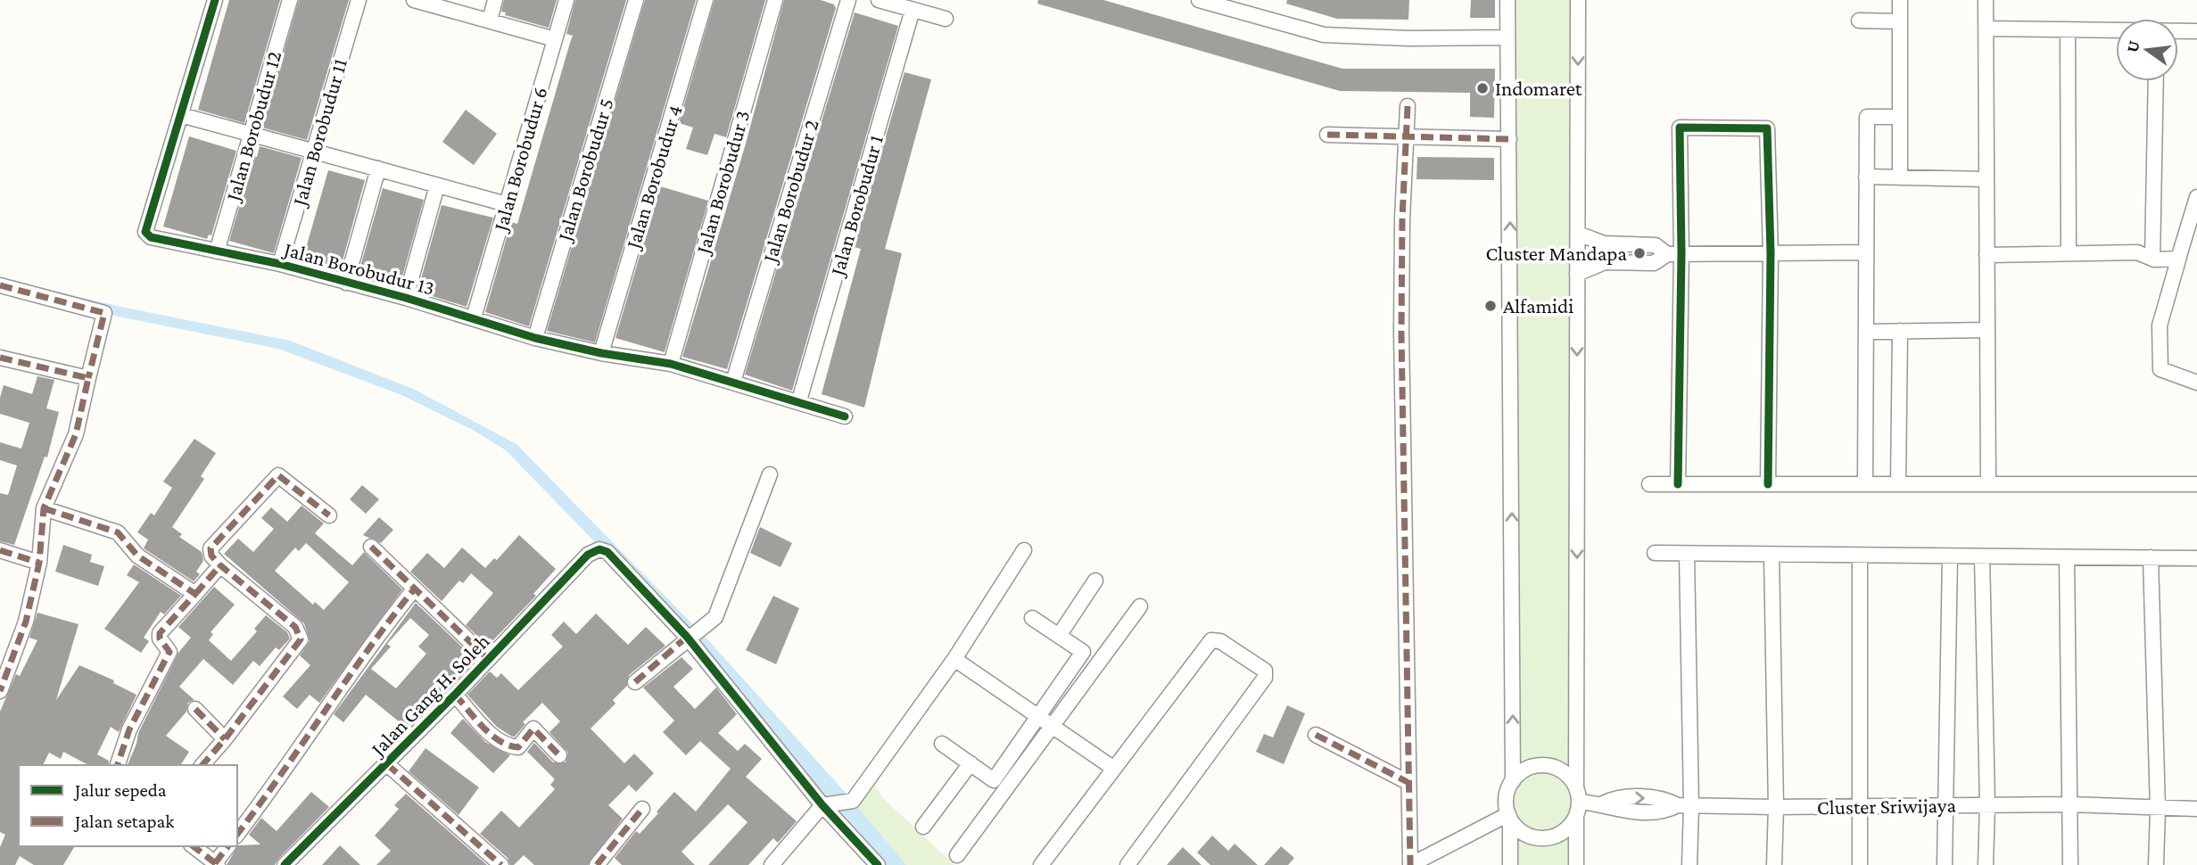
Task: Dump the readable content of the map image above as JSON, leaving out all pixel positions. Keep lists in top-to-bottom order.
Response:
{
  "streets": {
    "street": [
      "Jalan Borobudur 12",
      "Jalan Borobudur 11",
      "Jalan Borobudur 6",
      "Jalan Borobudur 5",
      "Jalan Borobudur 4",
      "Jalan Borobudur 3",
      "Jalan Borobudur 2",
      "Jalan Borobudur 1",
      "Jalan Borobudur 13",
      "Jalan Gang H. Soleh",
      "Cluster Sriwijaya"
    ]
  },
  "crossings": [
    ["Jalan Borobudur 12", "Jalan Borobudur 13"],
    ["Jalan Borobudur 11", "Jalan Borobudur 13"],
    ["Jalan Borobudur 6", "Jalan Borobudur 13"],
    ["Jalan Borobudur 5", "Jalan Borobudur 13"],
    ["Jalan Borobudur 4", "Jalan Borobudur 13"],
    ["Jalan Borobudur 3", "Jalan Borobudur 13"],
    ["Jalan Borobudur 2", "Jalan Borobudur 13"],
    ["Jalan Borobudur 1", "Jalan Borobudur 13"]
  ],
  "places": ["Indomaret", "Cluster Mandapa", "Alfamidi"],
  "legend": ["Jalur sepeda", "Jalan setapak"],
  "north": "left"
}
